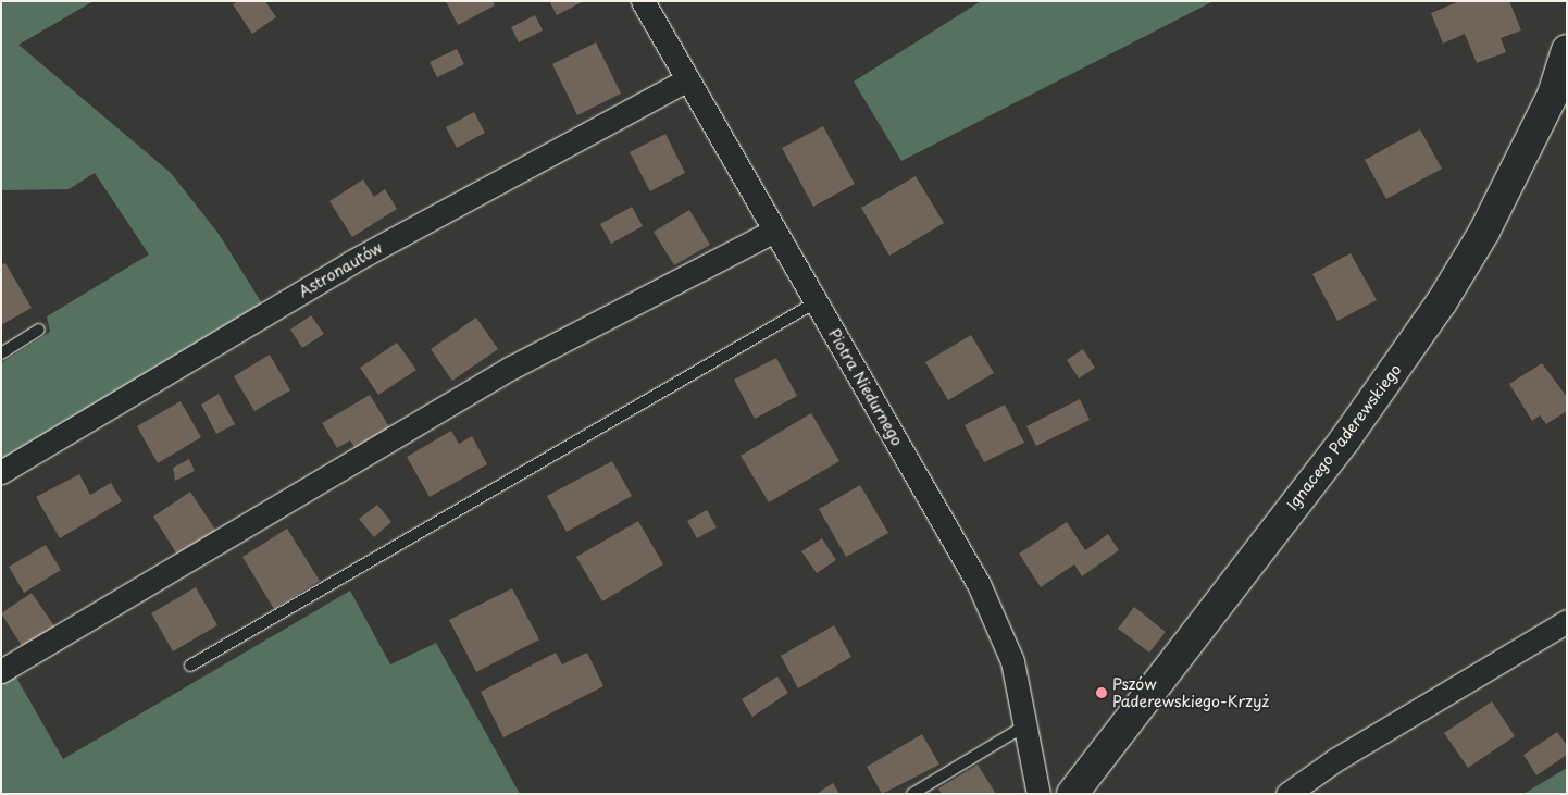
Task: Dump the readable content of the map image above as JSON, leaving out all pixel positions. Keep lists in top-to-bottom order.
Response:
{
  "streets": {
    "street": ["Astronautów", "Piotra Niedurnego", "Ignacego Paderewskiego"]
  },
  "crossings": [
    ["Astronautów", "Piotra Niedurnego"]
  ],
  "places": ["Pszów Paderewskiego-Krzyż"]
}
